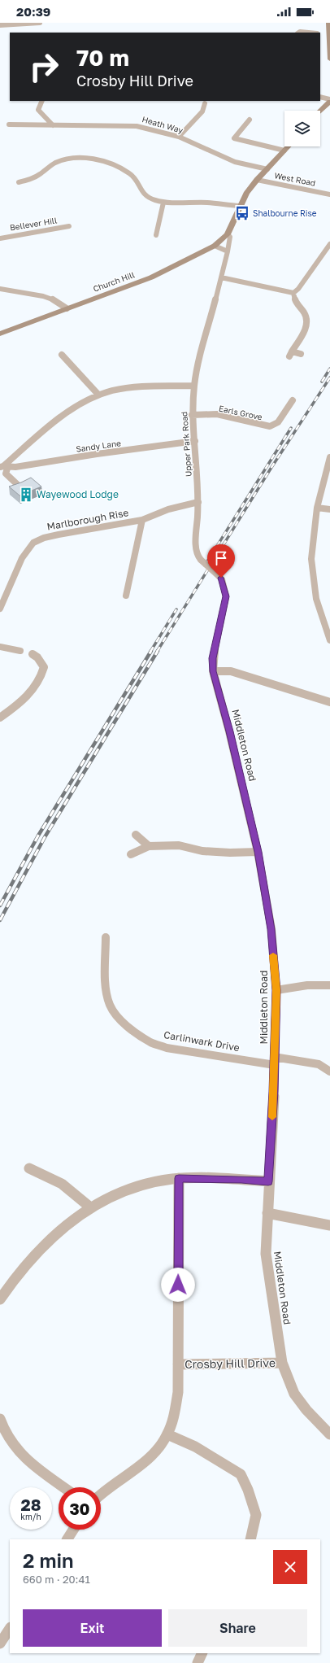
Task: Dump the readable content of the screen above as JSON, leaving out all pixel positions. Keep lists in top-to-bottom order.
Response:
{
  "streets": {
    "street": [
      "Heath Way",
      "West Road",
      "Bellever Hill",
      "Church Hill",
      "Earls Grove",
      "Upper Park Road",
      "Sandy Lane",
      "Marlborough Rise",
      "Middleton Road",
      "Carlinwark Drive",
      "Crosby Hill Drive"
    ]
  },
  "crossings": [
    ["Heath Way", "Upper Park Road"],
    ["West Road", "Upper Park Road"],
    ["Church Hill", "Upper Park Road"],
    ["Earls Grove", "Upper Park Road"],
    ["Upper Park Road", "Sandy Lane"],
    ["Upper Park Road", "Marlborough Rise"],
    ["Upper Park Road", "Middleton Road"],
    ["Middleton Road", "Carlinwark Drive"],
    ["Middleton Road", "Crosby Hill Drive"]
  ],
  "places": {
    "bus stop": ["Shalbourne Rise"],
    "building": ["Wayewood Lodge"]
  },
  "page": {
    "status": "20:39",
    "turn": ["70 m", "Crosby Hill Drive"],
    "speed": "28 km/h",
    "limit": "30",
    "heading": ["2 min", "660 m · 20:41"],
    "buttons": ["Exit", "Share"]
  }
}
